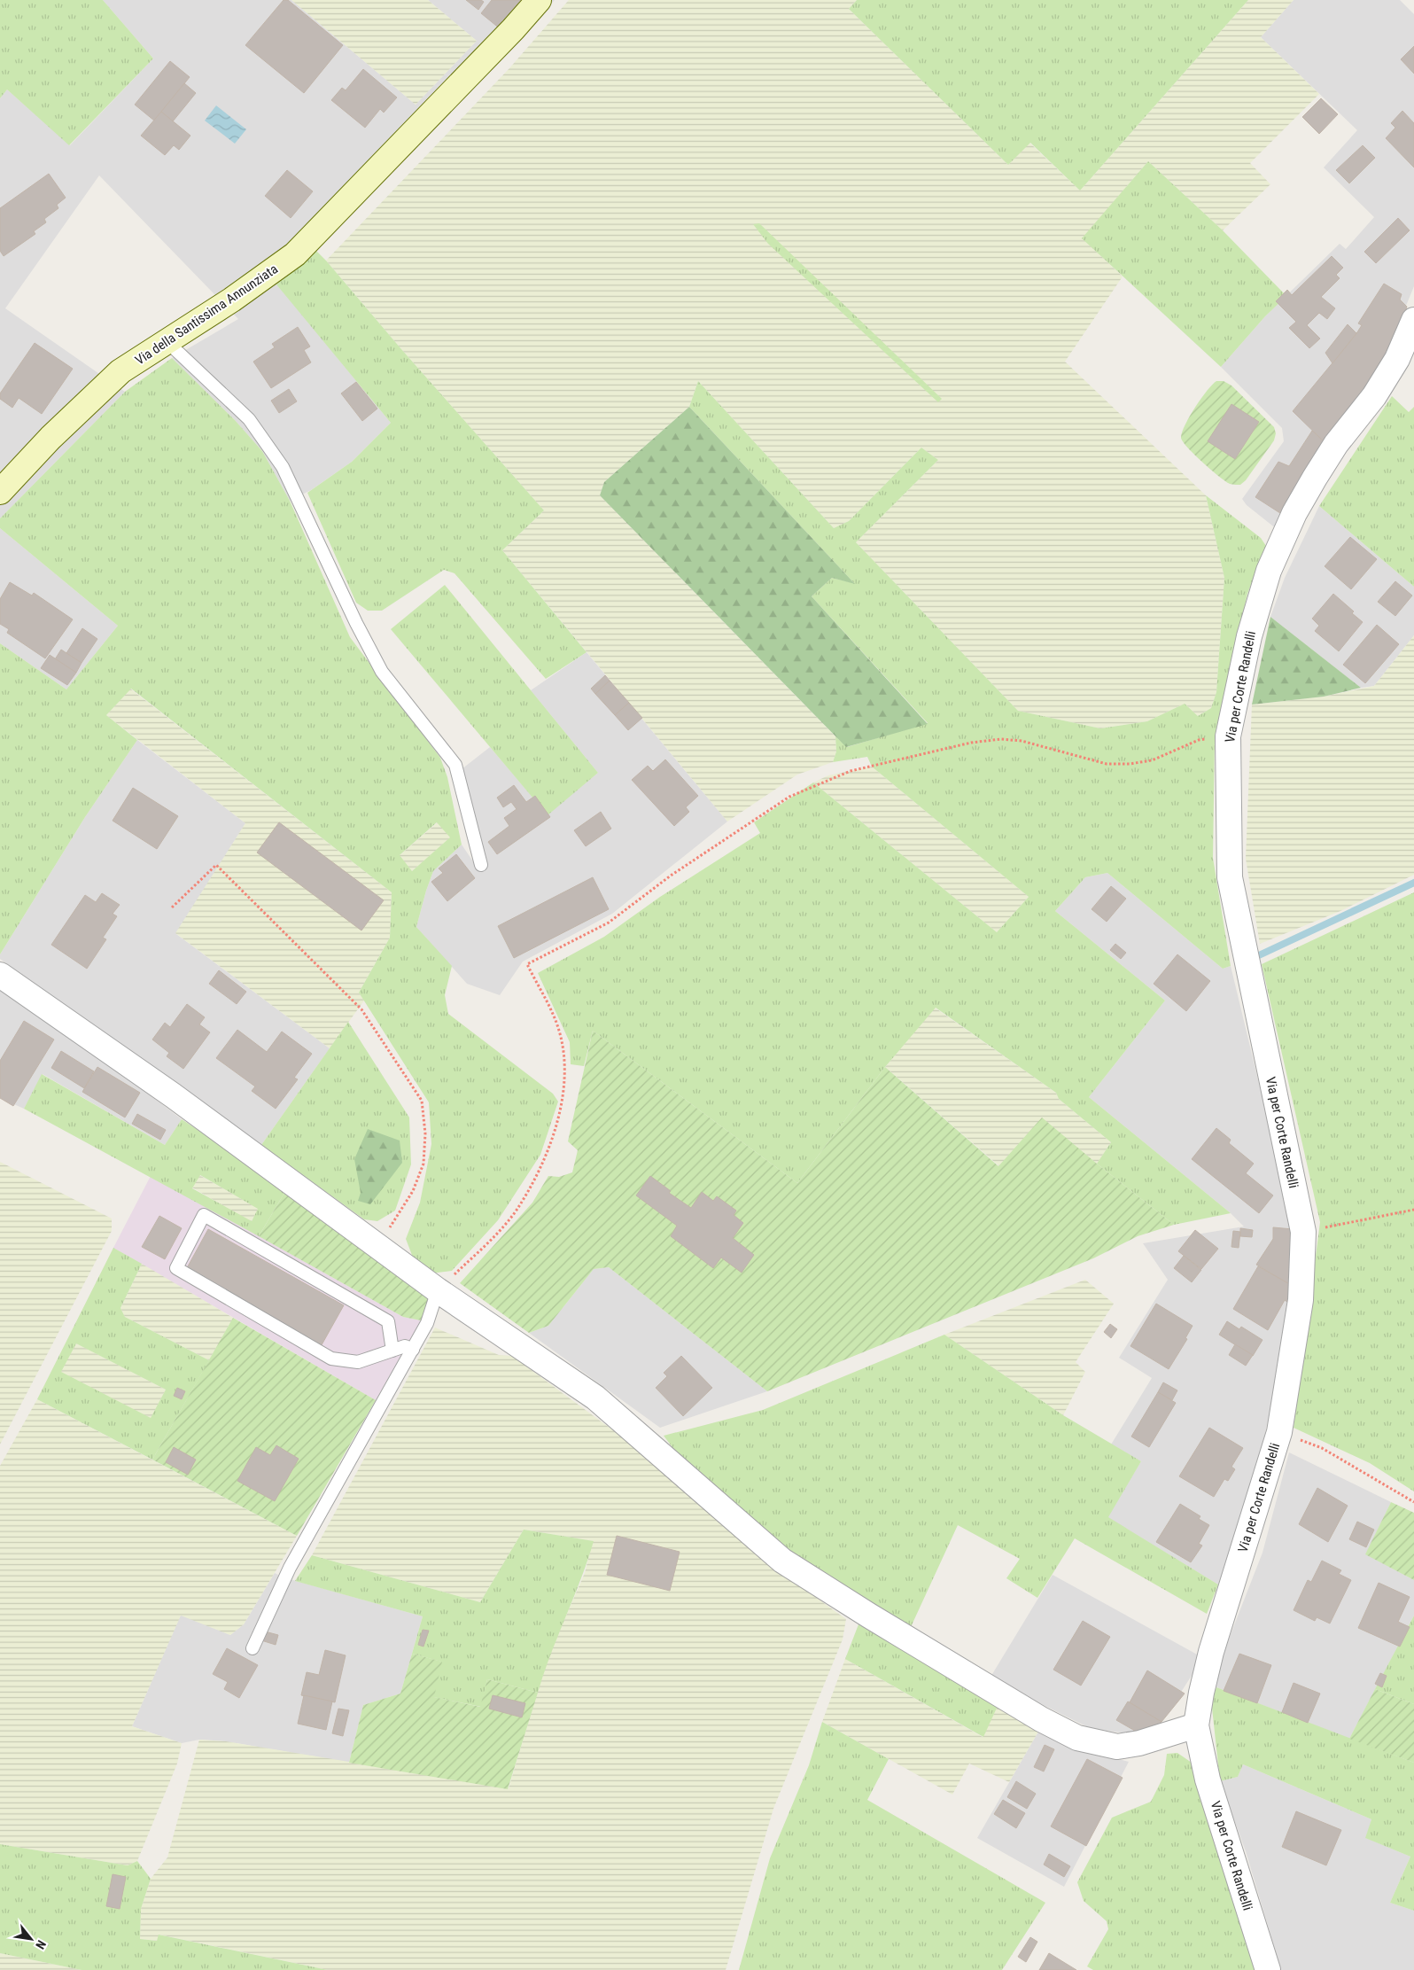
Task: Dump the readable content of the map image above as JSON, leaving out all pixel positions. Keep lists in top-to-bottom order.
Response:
{
  "streets": {
    "street": ["Via della Santissima Annunziata", "Via per Corte Randelli"]
  },
  "north": "bottom right"
}
